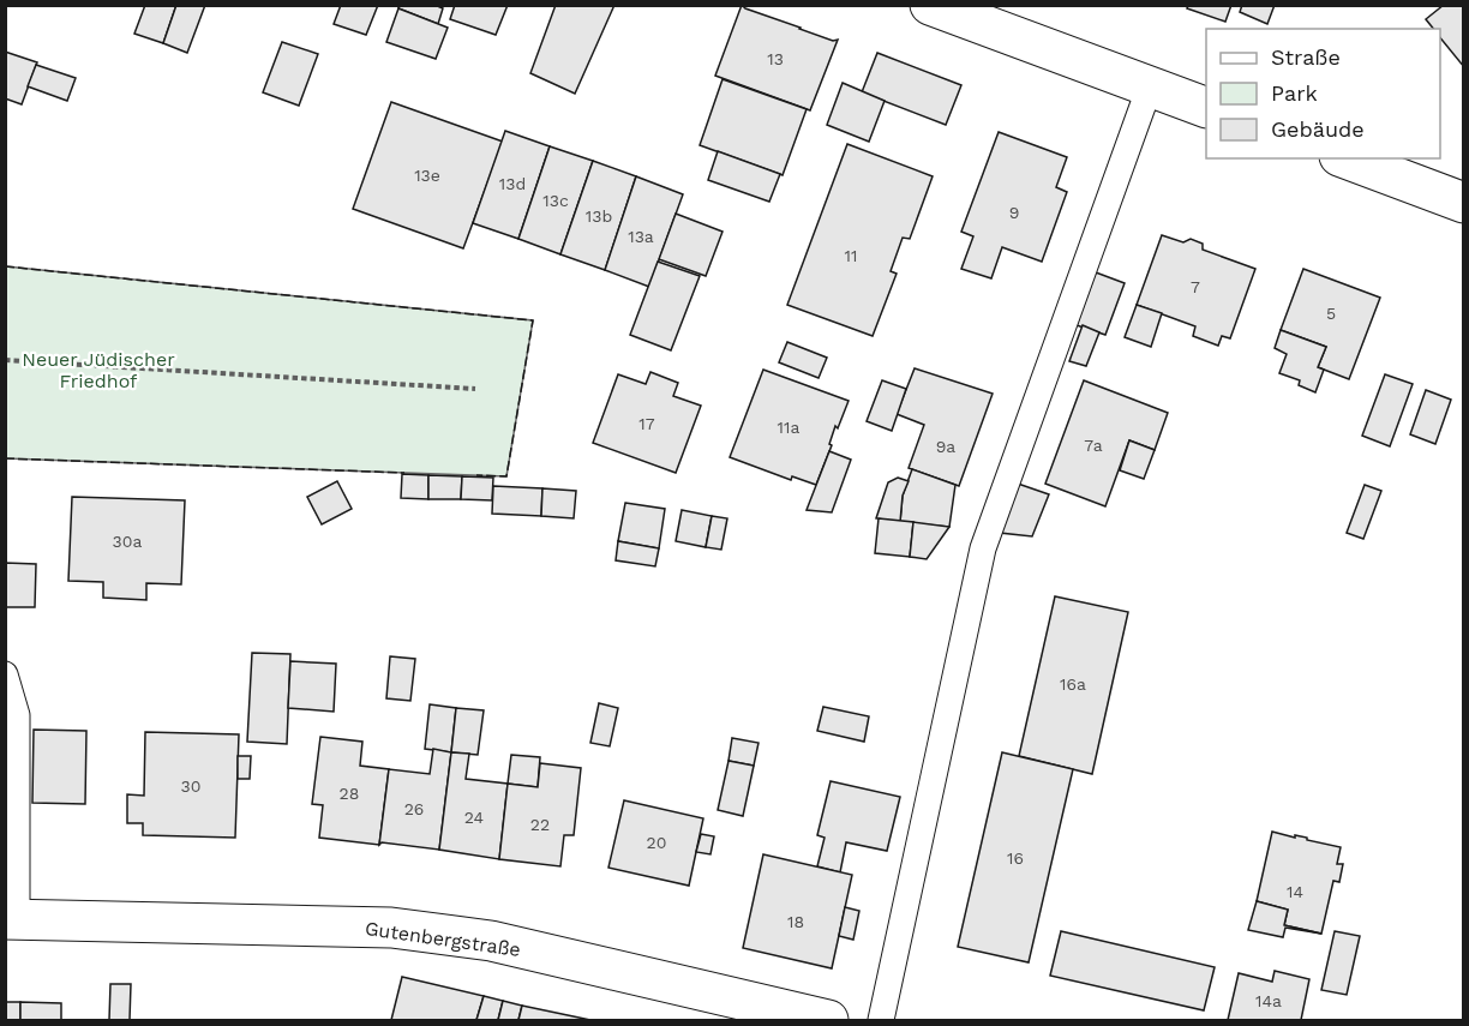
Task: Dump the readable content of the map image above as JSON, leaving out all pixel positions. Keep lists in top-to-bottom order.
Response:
{
  "streets": {
    "street": ["Gutenbergstraße"]
  },
  "parks": ["Neuer Jüdischer Friedhof"],
  "house_numbers": [
    "13",
    "13e",
    "13d",
    "13c",
    "9",
    "13b",
    "13a",
    "11",
    "7",
    "5",
    "17",
    "11a",
    "7a",
    "9a",
    "30a",
    "16a",
    "30",
    "28",
    "26",
    "24",
    "22",
    "20",
    "16",
    "14",
    "18",
    "14a"
  ],
  "legend": ["Straße", "Park", "Gebäude"]
}
